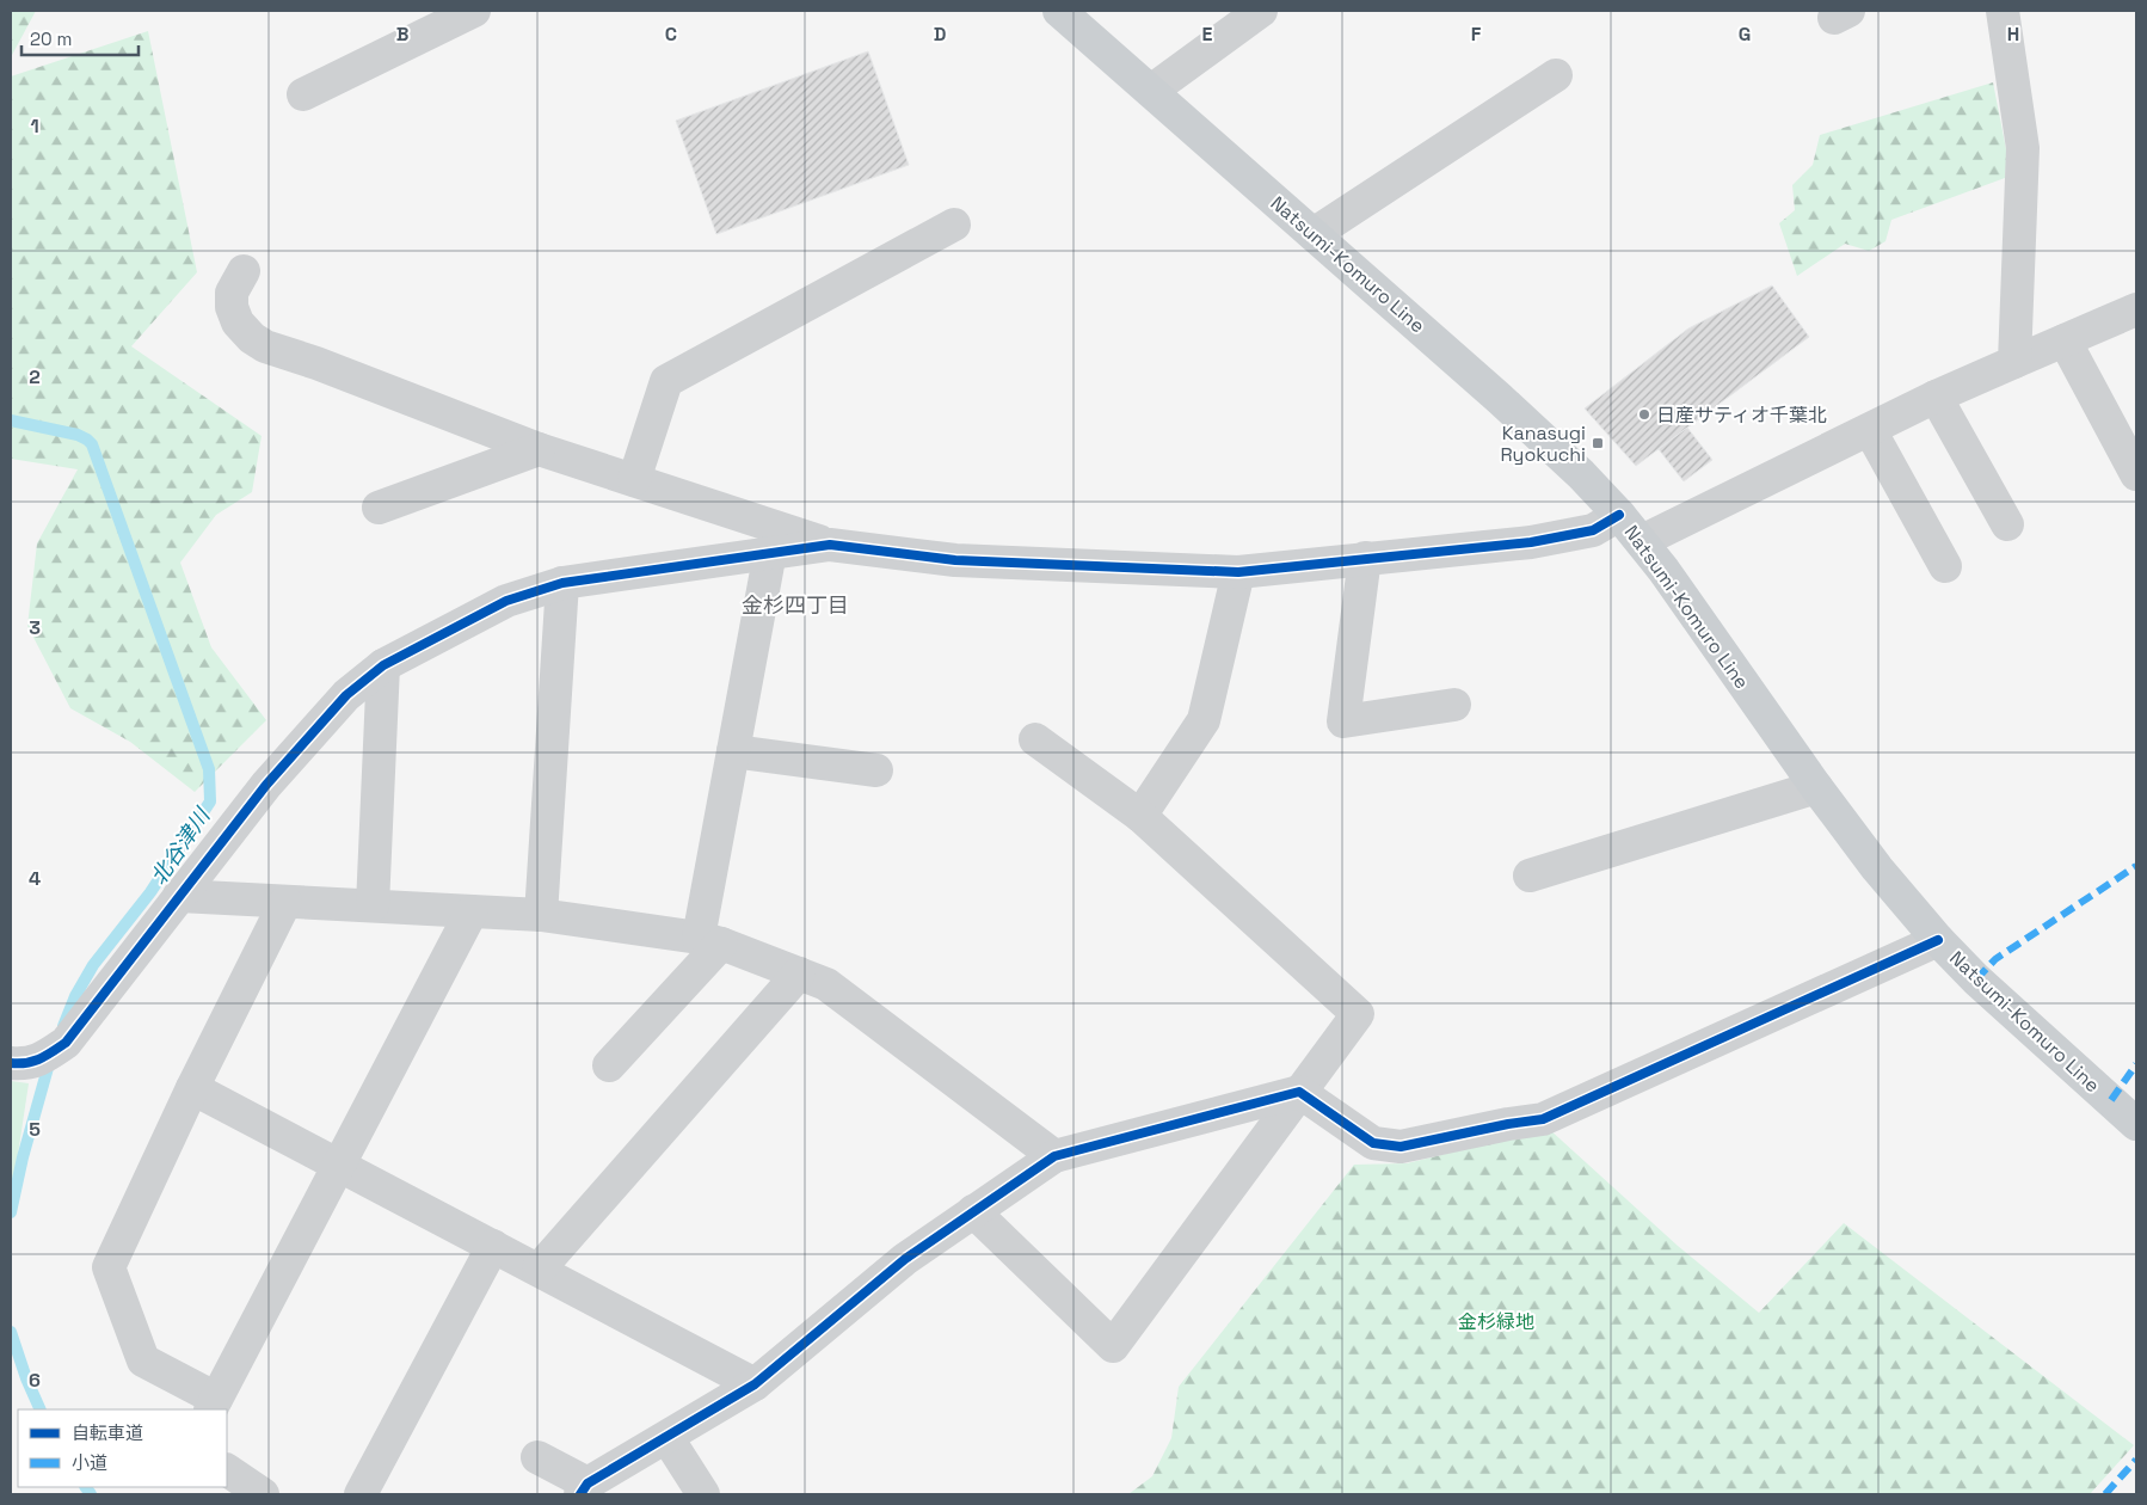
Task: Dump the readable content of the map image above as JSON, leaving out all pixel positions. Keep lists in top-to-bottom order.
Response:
{
  "streets": {
    "main road": ["Natsumi-Komuro Line"]
  },
  "districts": ["金杉四丁目"],
  "water": ["北谷津川"],
  "parks": ["金杉緑地"],
  "places": {
    "other": ["日産サティオ千葉北"],
    "transit": ["Kanasugi Ryokuchi"]
  },
  "legend": ["自転車道", "小道"],
  "scale_bar": "20 m",
  "grid": {
    "columns": [
      "B",
      "C",
      "D",
      "E",
      "F",
      "G",
      "H"
    ],
    "rows": [
      "1",
      "2",
      "3",
      "4",
      "5",
      "6"
    ]
  }
}
